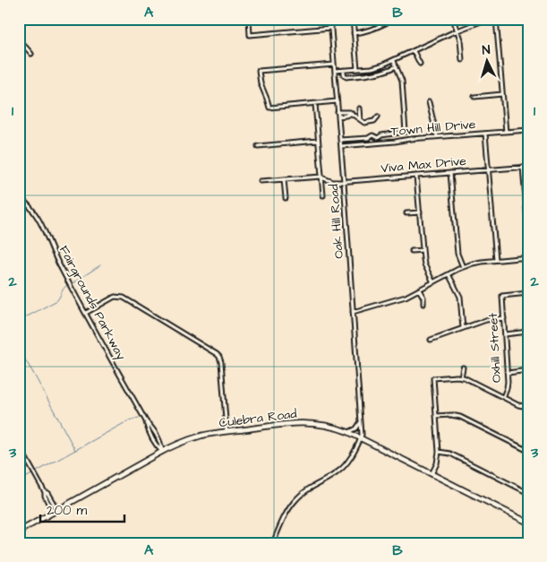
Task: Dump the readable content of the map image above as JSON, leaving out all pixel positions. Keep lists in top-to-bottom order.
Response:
{
  "streets": {
    "main road": ["Culebra Road"],
    "street": [
      "Town Hill Drive",
      "Viva Max Drive",
      "Oak Hill Road",
      "Fairgrounds Parkway",
      "Oxhill Street"
    ]
  },
  "crossings": [
    ["Town Hill Drive", "Oak Hill Road"],
    ["Viva Max Drive", "Oak Hill Road"],
    ["Oak Hill Road", "Culebra Road"],
    ["Fairgrounds Parkway", "Culebra Road"]
  ],
  "scale_bar": "200 m",
  "north": "top",
  "grid": {
    "columns": ["A", "B"],
    "rows": ["1", "2", "3"]
  }
}
